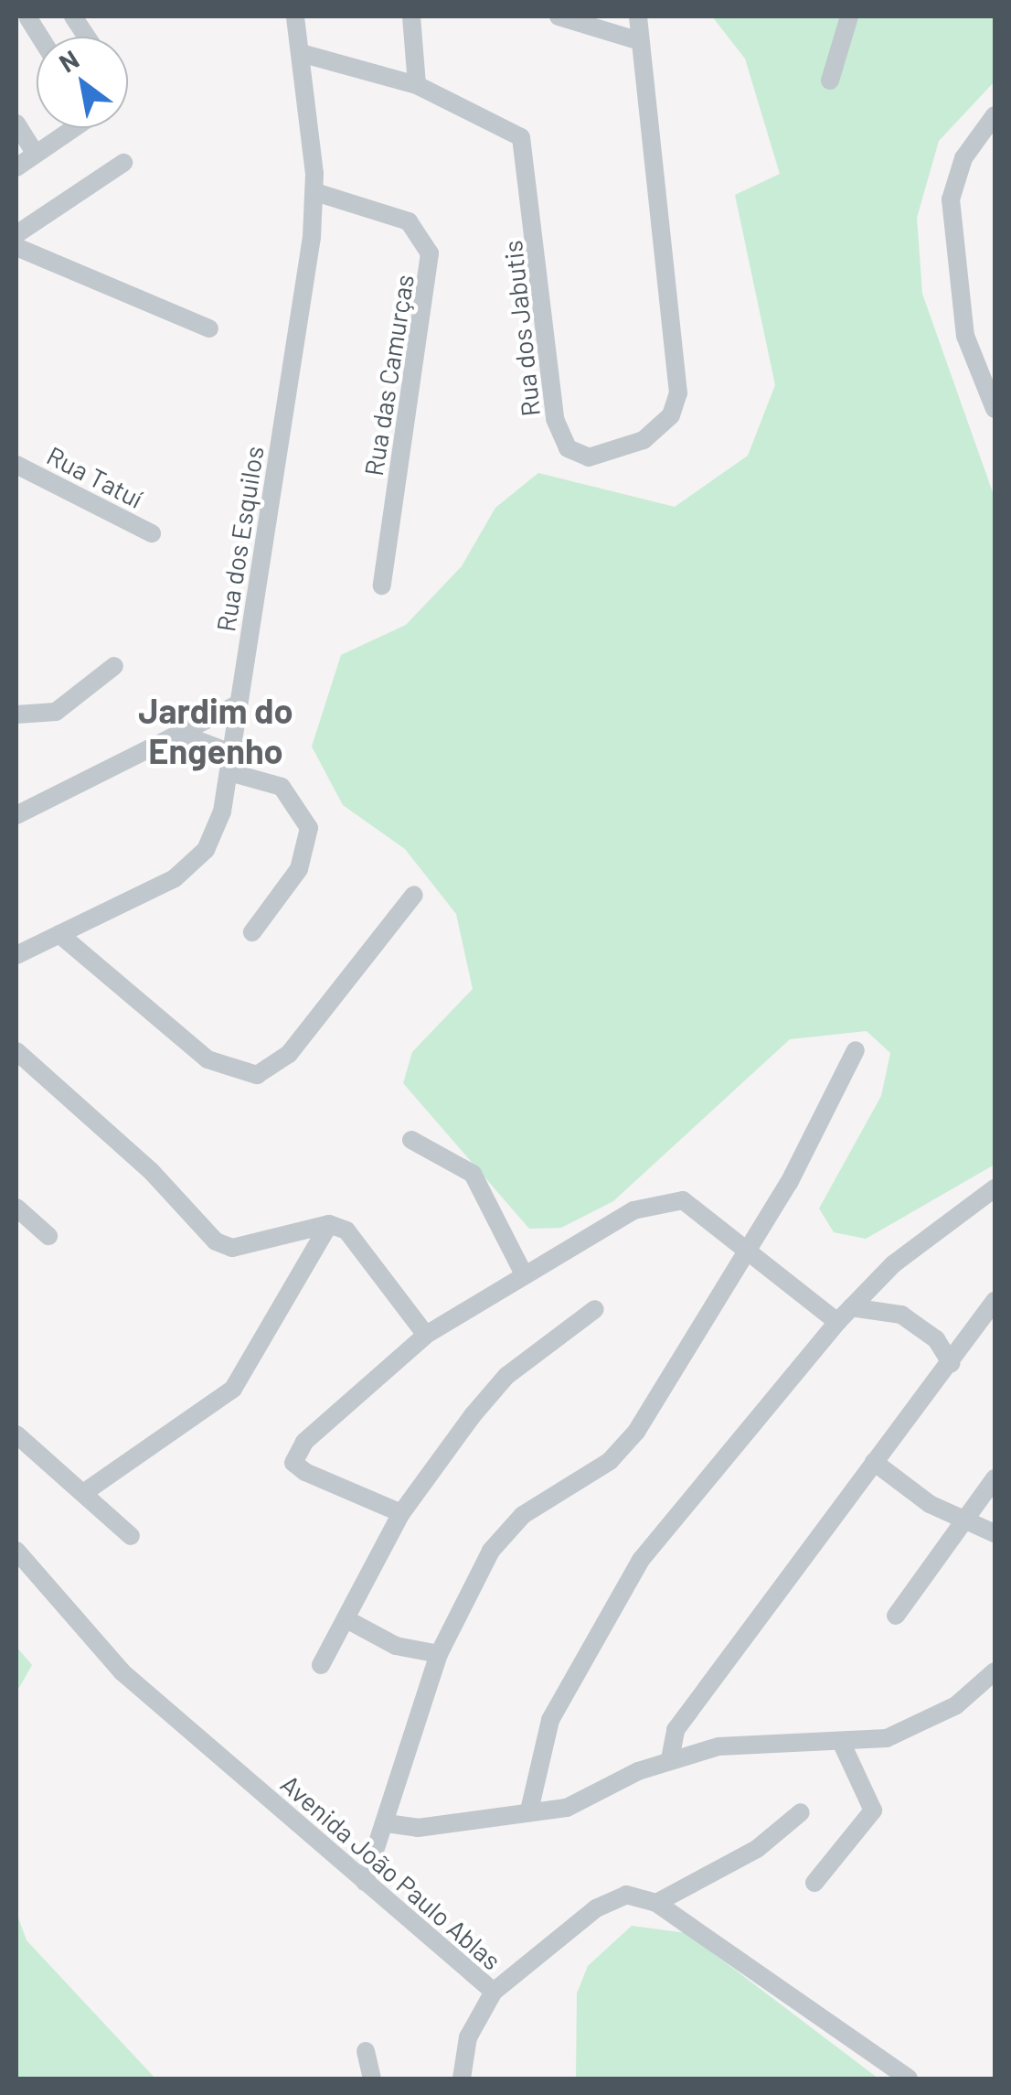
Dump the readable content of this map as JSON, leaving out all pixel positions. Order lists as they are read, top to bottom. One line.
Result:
{"streets":{"street":["Rua dos Jabutis","Rua das Camurças","Rua Tatuí","Rua dos Esquilos","Avenida João Paulo Ablas"]},"crossings":[["Rua dos Jabutis","Rua dos Esquilos"],["Rua das Camurças","Rua dos Esquilos"]],"districts":["Jardim do Engenho"],"north":"top left"}
